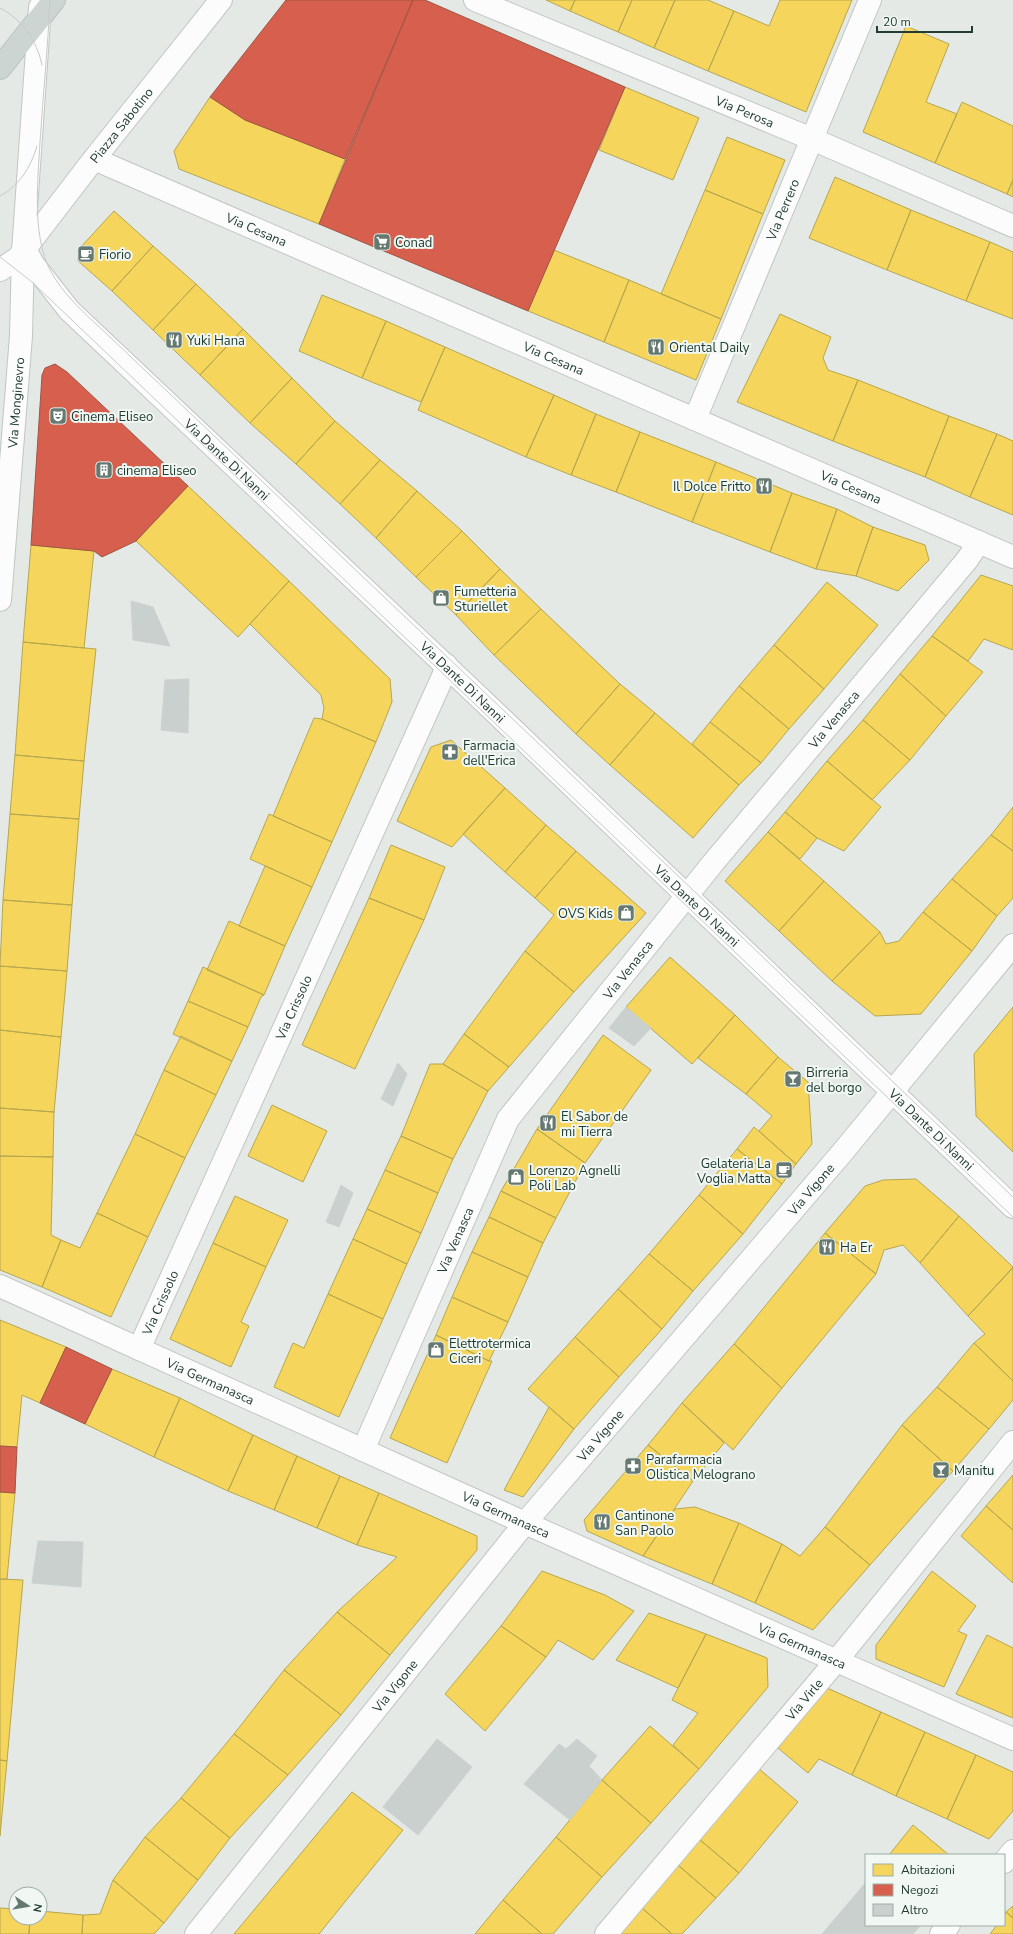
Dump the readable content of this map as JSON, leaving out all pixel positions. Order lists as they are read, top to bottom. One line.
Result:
{"streets":{"street":["Via Perosa","Piazza Sabotino","Via Perrero","Via Cesana","Via Monginevro","Via Dante Di Nanni","Via Venasca","Via Crissolo","Via Vigone","Via Germanasca","Via Virle"]},"crossings":[["Via Perosa","Via Perrero"],["Piazza Sabotino","Via Cesana"],["Piazza Sabotino","Via Monginevro"],["Piazza Sabotino","Via Dante Di Nanni"],["Via Perrero","Via Cesana"],["Via Cesana","Via Venasca"],["Via Monginevro","Via Dante Di Nanni"],["Via Dante Di Nanni","Via Venasca"],["Via Dante Di Nanni","Via Crissolo"],["Via Dante Di Nanni","Via Vigone"],["Via Venasca","Via Germanasca"],["Via Crissolo","Via Germanasca"],["Via Vigone","Via Germanasca"],["Via Germanasca","Via Virle"]],"places":{"supermarket":["Conad"],"cafe":["Fiorio","Gelateria La Voglia Matta"],"restaurant":["Yuki Hana","Oriental Daily","Il Dolce Fritto","El Sabor de mi Tierra","Ha Er","Cantinone San Paolo"],"theatre":["Cinema Eliseo"],"building":["cinema Eliseo"],"shop":["Fumetteria Sturiellet","OVS Kids","Lorenzo Agnelli Poli Lab","Elettrotermica Ciceri"],"pharmacy":["Farmacia dell'Erica","Parafarmacia Olistica Melograno"],"bar":["Birreria del borgo","Manitu"]},"legend":["Abitazioni","Negozi","Altro"],"scale_bar":"20 m","north":"right"}
